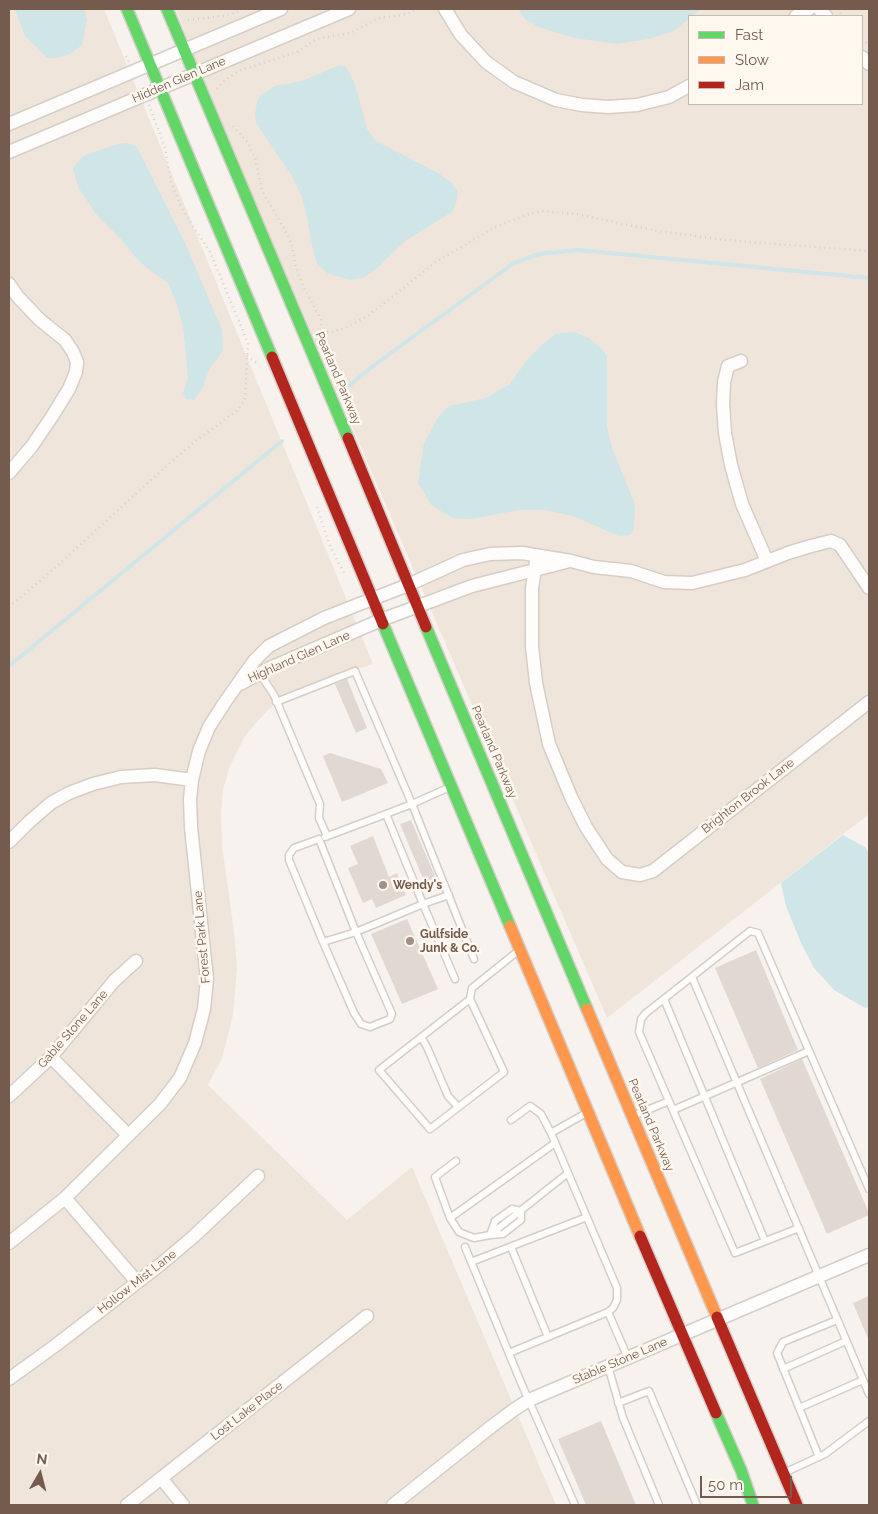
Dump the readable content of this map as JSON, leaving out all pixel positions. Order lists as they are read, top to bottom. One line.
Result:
{"streets":{"main road":["Pearland Parkway"],"street":["Hidden Glen Lane","Highland Glen Lane","Brighton Brook Lane","Forest Park Lane","Gable Stone Lane","Hollow Mist Lane","Stable Stone Lane","Lost Lake Place"]},"crossings":[["Hidden Glen Lane","Pearland Parkway"],["Pearland Parkway","Highland Glen Lane"],["Pearland Parkway","Stable Stone Lane"],["Highland Glen Lane","Brighton Brook Lane"],["Highland Glen Lane","Forest Park Lane"]],"places":["Wendy's","Gulfside Junk & Co."],"legend":["Fast","Slow","Jam"],"scale_bar":"50 m","north":"top"}
